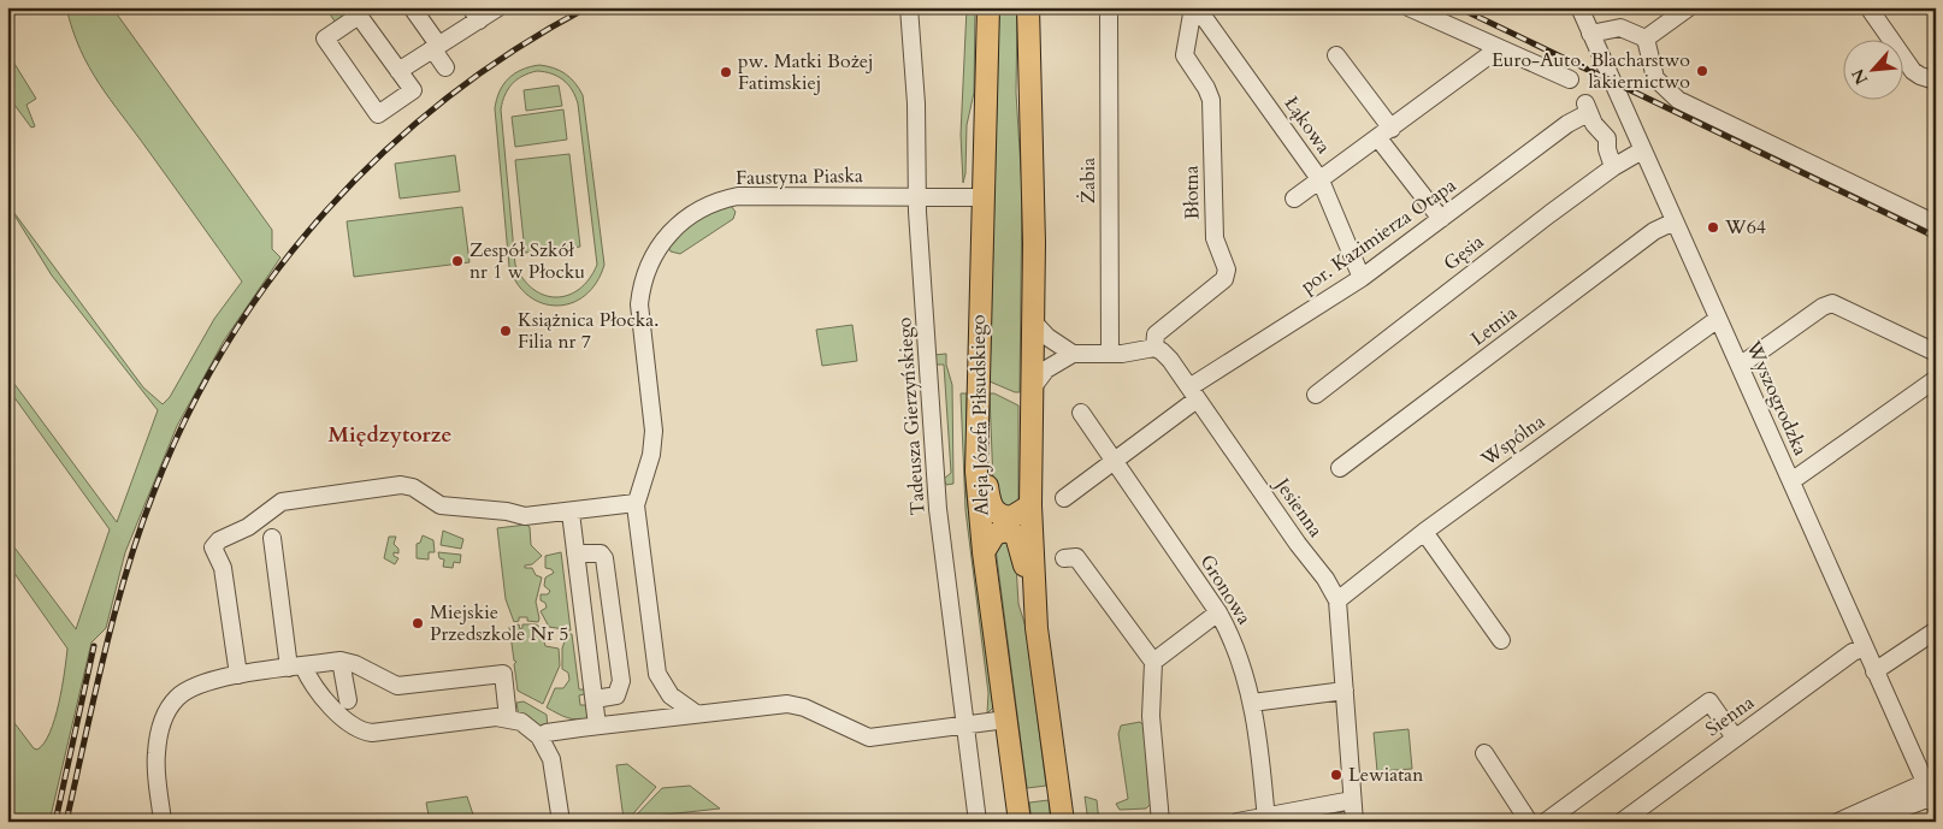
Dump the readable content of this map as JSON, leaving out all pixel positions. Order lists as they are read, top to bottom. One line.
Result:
{"streets":{"main road":["Aleja Józefa Piłsudskiego"],"street":["Łąkowa","Faustyna Piaska","Żabia","Błotna","por. Kazimierza Otapa","Gęsia","Letnia","Wyszogrodzka","Tadeusza Gierzyńskiego","Wspólna","Jesienna","Gronowa","Sienna"]},"crossings":[["Łąkowa","Błotna"],["Łąkowa","por. Kazimierza Otapa"],["Faustyna Piaska","Aleja Józefa Piłsudskiego"],["Faustyna Piaska","Tadeusza Gierzyńskiego"],["Błotna","Jesienna"],["por. Kazimierza Otapa","Jesienna"],["por. Kazimierza Otapa","Gronowa"],["Gęsia","Wyszogrodzka"],["Letnia","Wyszogrodzka"],["Wyszogrodzka","Wspólna"],["Wyszogrodzka","Sienna"],["Wspólna","Jesienna"]],"districts":["Międzytorze"],"places":["Euro-Auto. Blacharstwo lakiernictwo","pw. Matki Bożej Fatimskiej","W64","Zespół Szkół nr 1 w Płocku","Książnica Płocka. Filia nr 7","Miejskie Przedszkole Nr 5","Lewiatan"],"north":"bottom left"}
